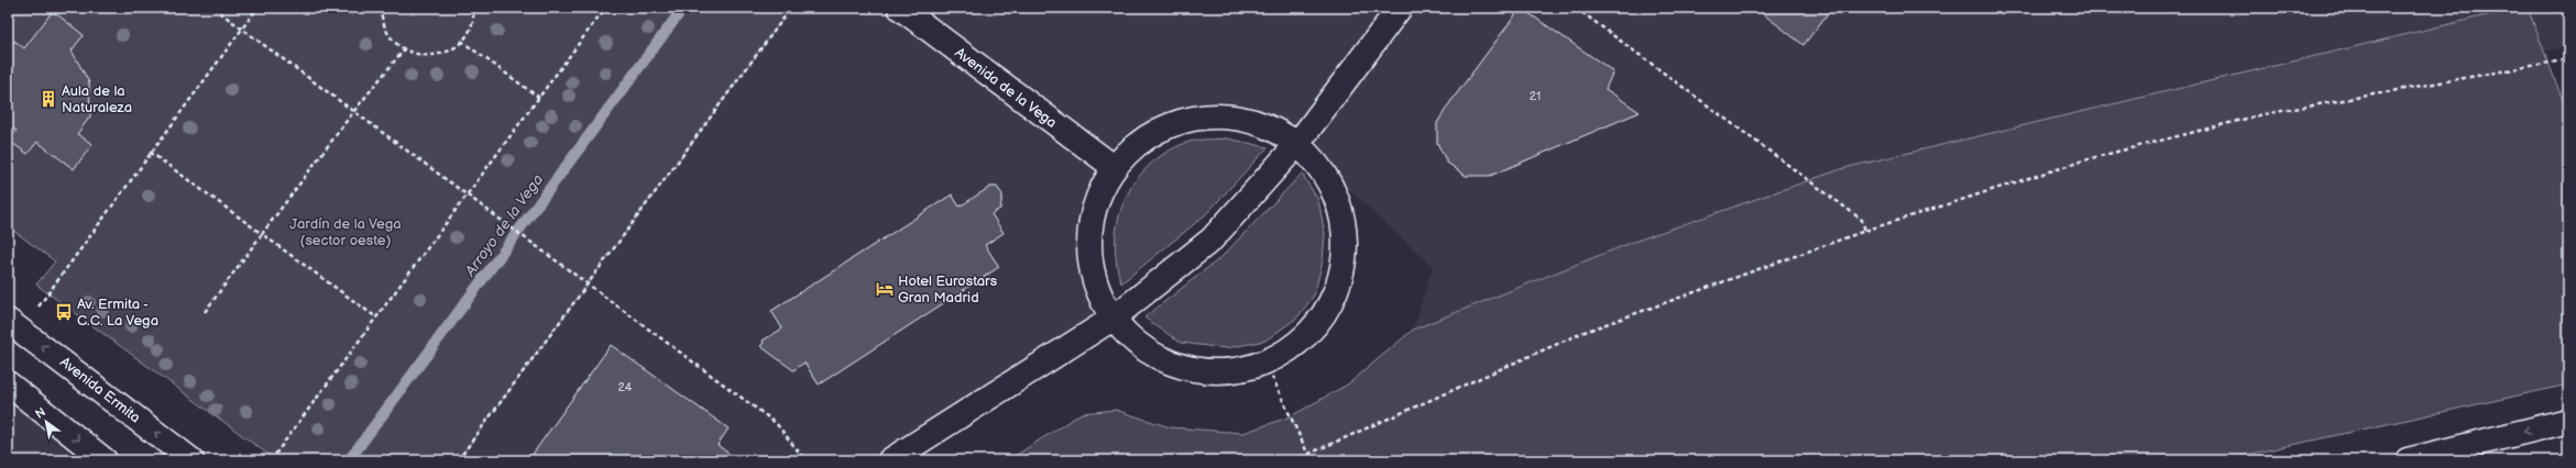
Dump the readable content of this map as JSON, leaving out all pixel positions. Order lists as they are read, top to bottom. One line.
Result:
{"streets":{"main road":["Avenida de la Vega","Avenida Ermita"]},"water":["Arroyo de la Vega"],"parks":["Jardín de la Vega (sector oeste)"],"places":{"building":["Aula de la Naturaleza"],"hotel":["Hotel Eurostars Gran Madrid"],"bus stop":["Av. Ermita - C.C. La Vega"]},"house_numbers":["21","24"],"north":"top left"}
